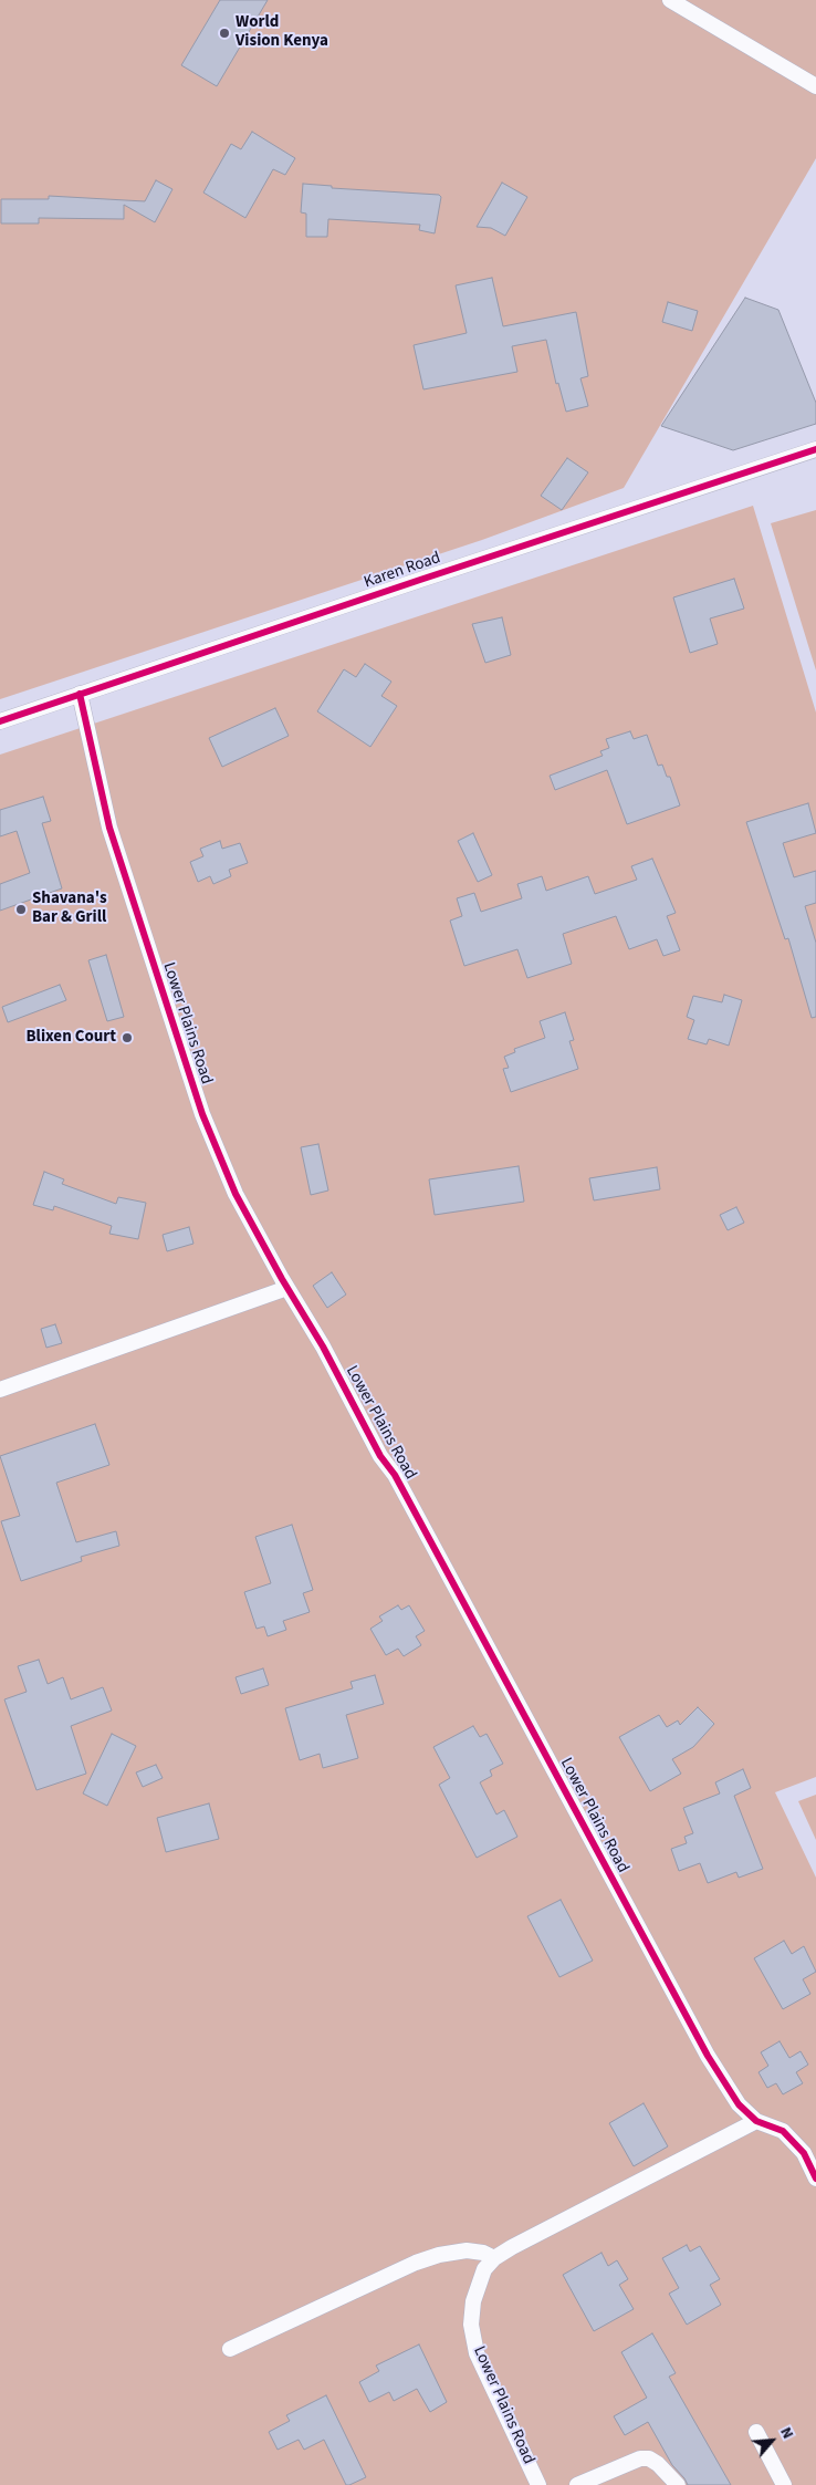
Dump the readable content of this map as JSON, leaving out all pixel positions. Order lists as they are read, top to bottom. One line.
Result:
{"streets":{"street":["Karen Road","Lower Plains Road"]},"crossings":[["Karen Road","Lower Plains Road"]],"places":["World Vision Kenya","Shavana's Bar & Grill","Blixen Court"],"north":"top right"}
